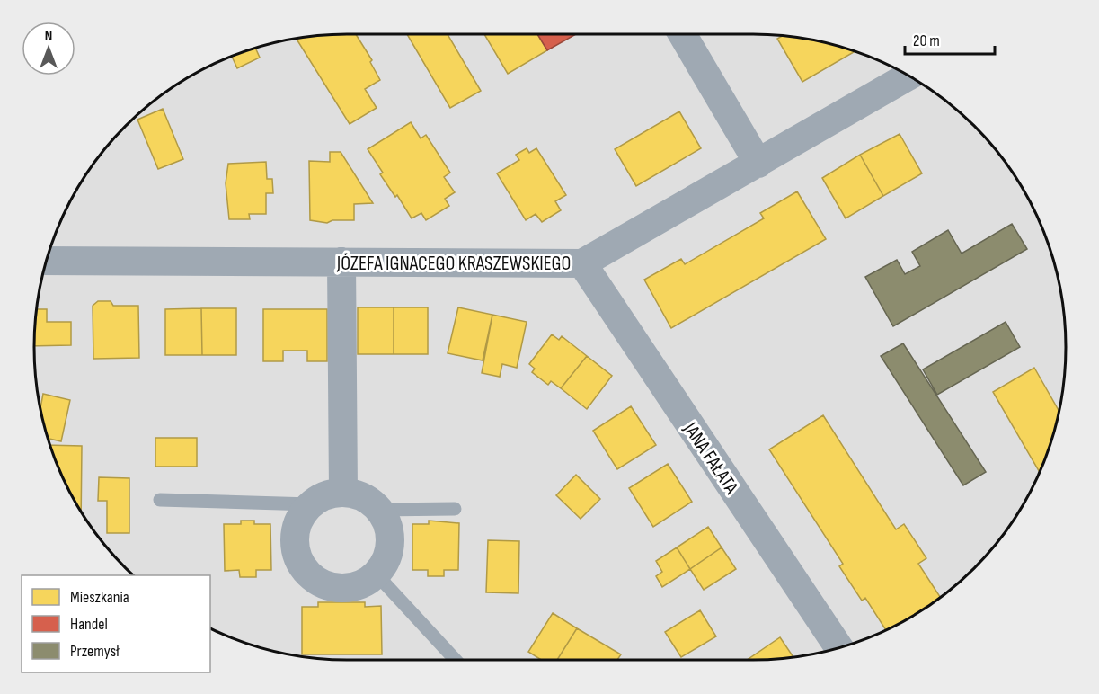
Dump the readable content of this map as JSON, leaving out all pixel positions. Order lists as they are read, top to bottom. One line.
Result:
{"streets":{"street":["JÓZEFA IGNACEGO KRASZEWSKIEGO","JANA FAŁATA"]},"crossings":[["JÓZEFA IGNACEGO KRASZEWSKIEGO","JANA FAŁATA"]],"legend":["Mieszkania","Handel","Przemysł"],"scale_bar":"20 m","north":"top"}
